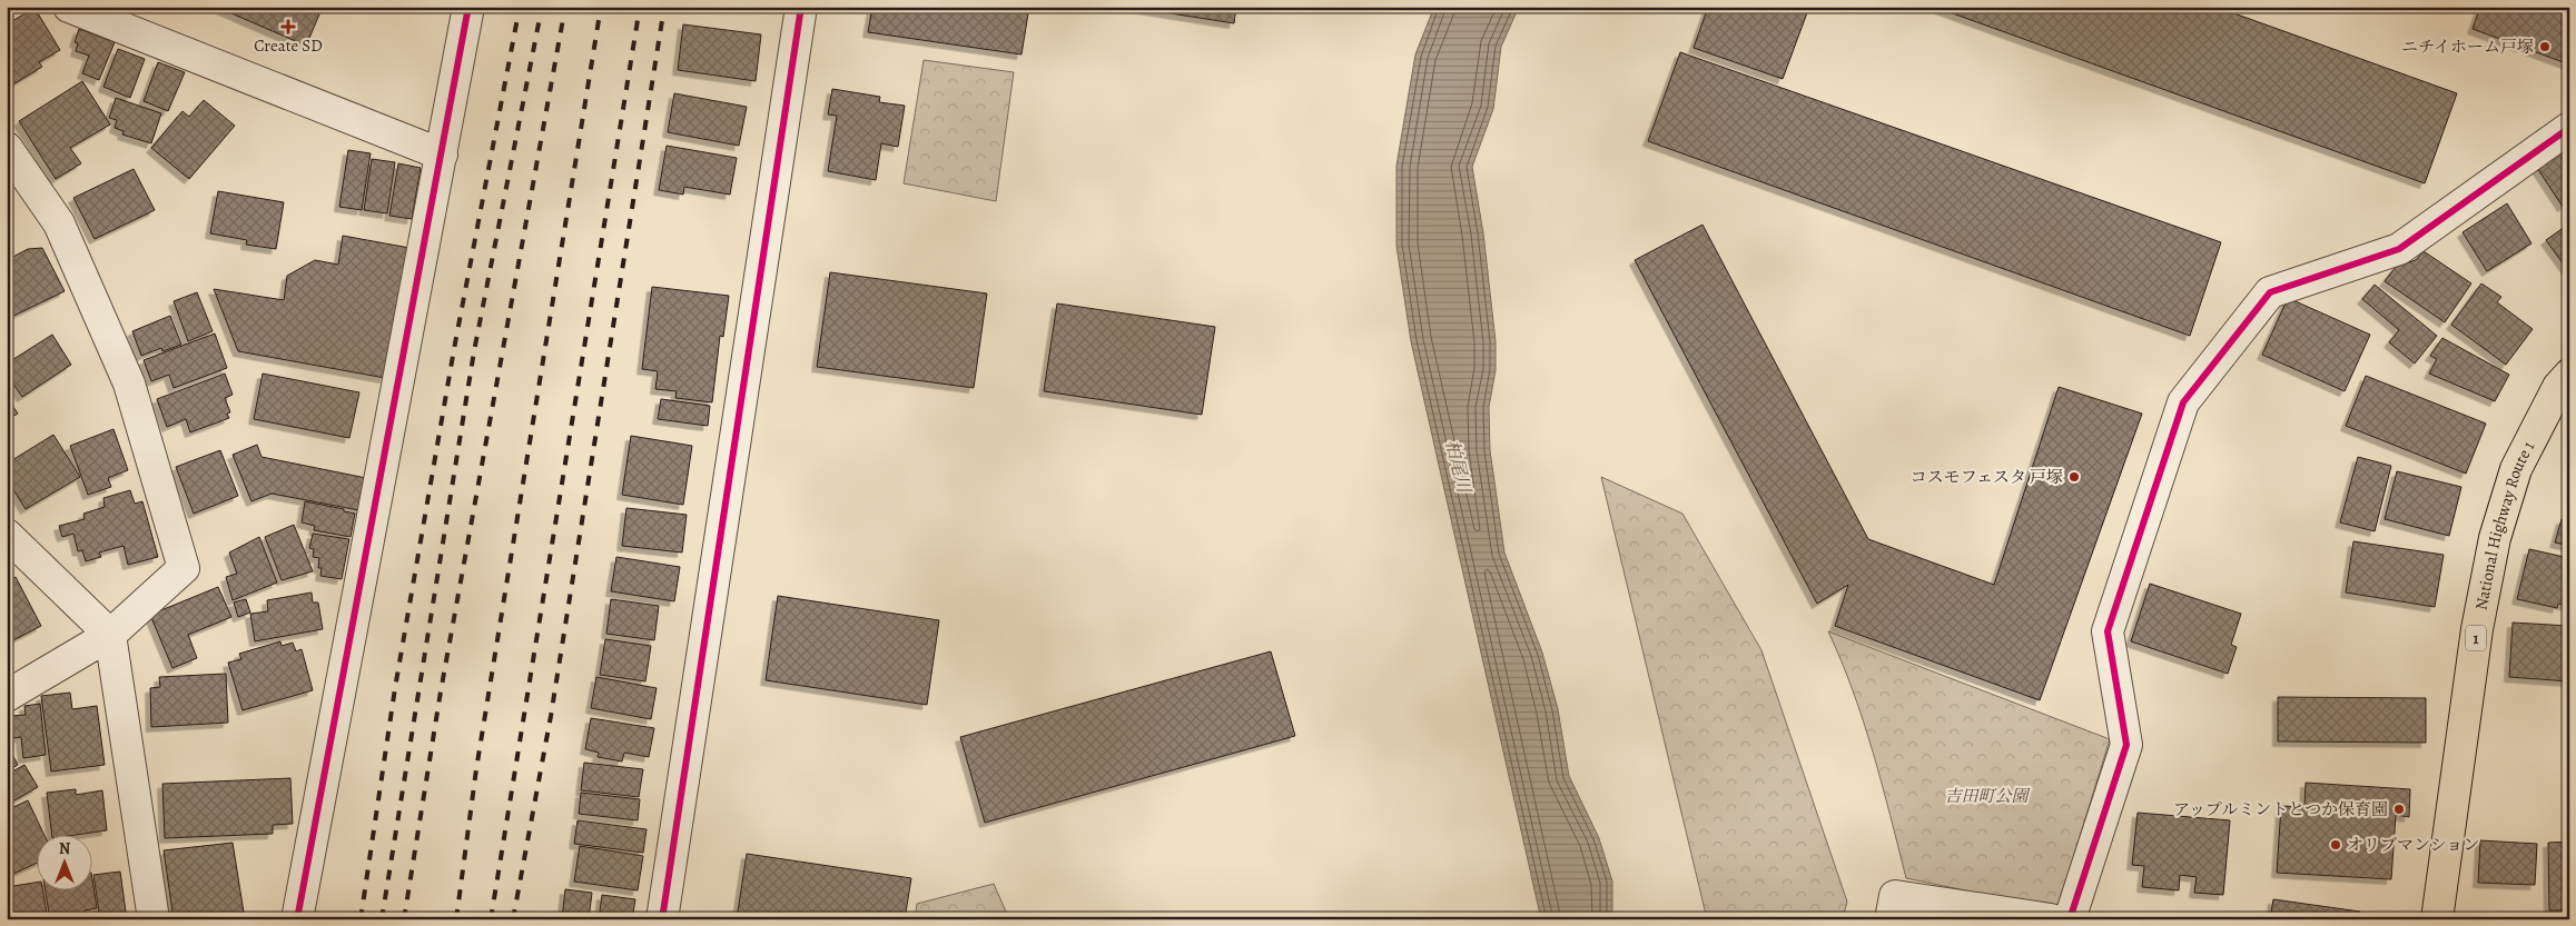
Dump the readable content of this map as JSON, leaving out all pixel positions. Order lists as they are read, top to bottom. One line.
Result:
{"streets":{"highway":["National Highway Route 1","1"]},"water":["柏尾川"],"parks":["吉田町公園"],"places":{"health":["Create SD"],"other":["ニチイホーム戸塚","コスモフェスタ 戸塚","アップルミントとつか保育園","オリブマンション"]},"north":"top"}
